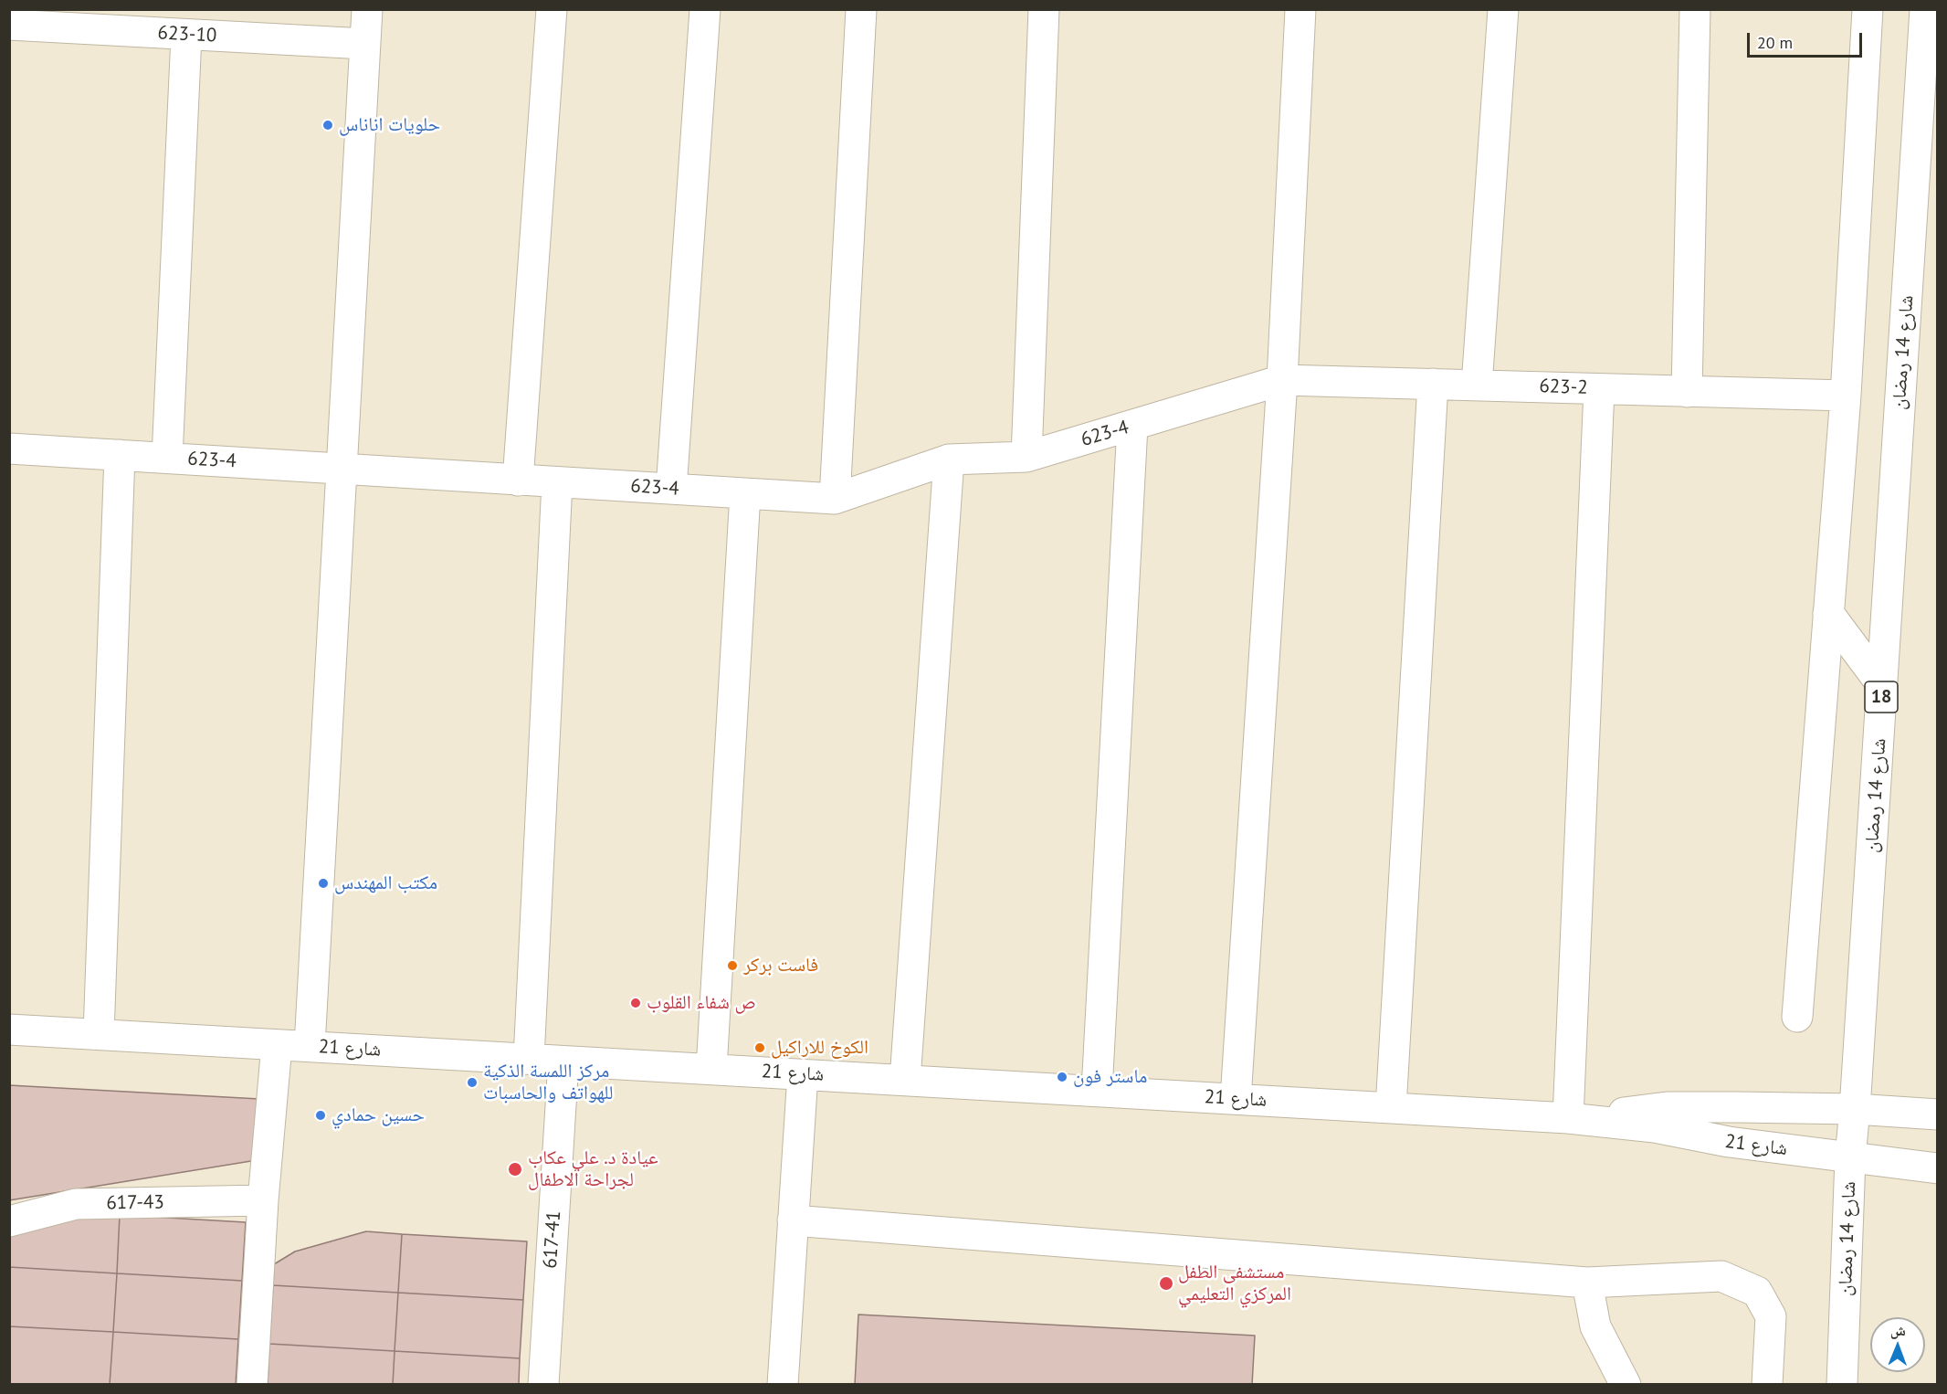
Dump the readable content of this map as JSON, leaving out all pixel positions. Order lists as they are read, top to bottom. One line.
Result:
{"streets":{"street":["623-10","شارع 14 رمضان","623-2","623-4","18","شارع 21","617-43","617-41"]},"crossings":[["شارع 14 رمضان","شارع 21"],["623-2","623-4"],["شارع 21","617-41"]],"places":["حلويات اناناس","مكتب المهندس","فاست بركر","ص شفاء القلوب","الكوخ للاراكيل","ماستر فون","مركز اللمسة الذكية للهواتف والحاسبات","حسين حمادي","عيادة د. علي عكاب لجراحة الاطفال","مستشفى الطفل المركزي التعليمي"],"scale_bar":"20 m","north":"top"}
